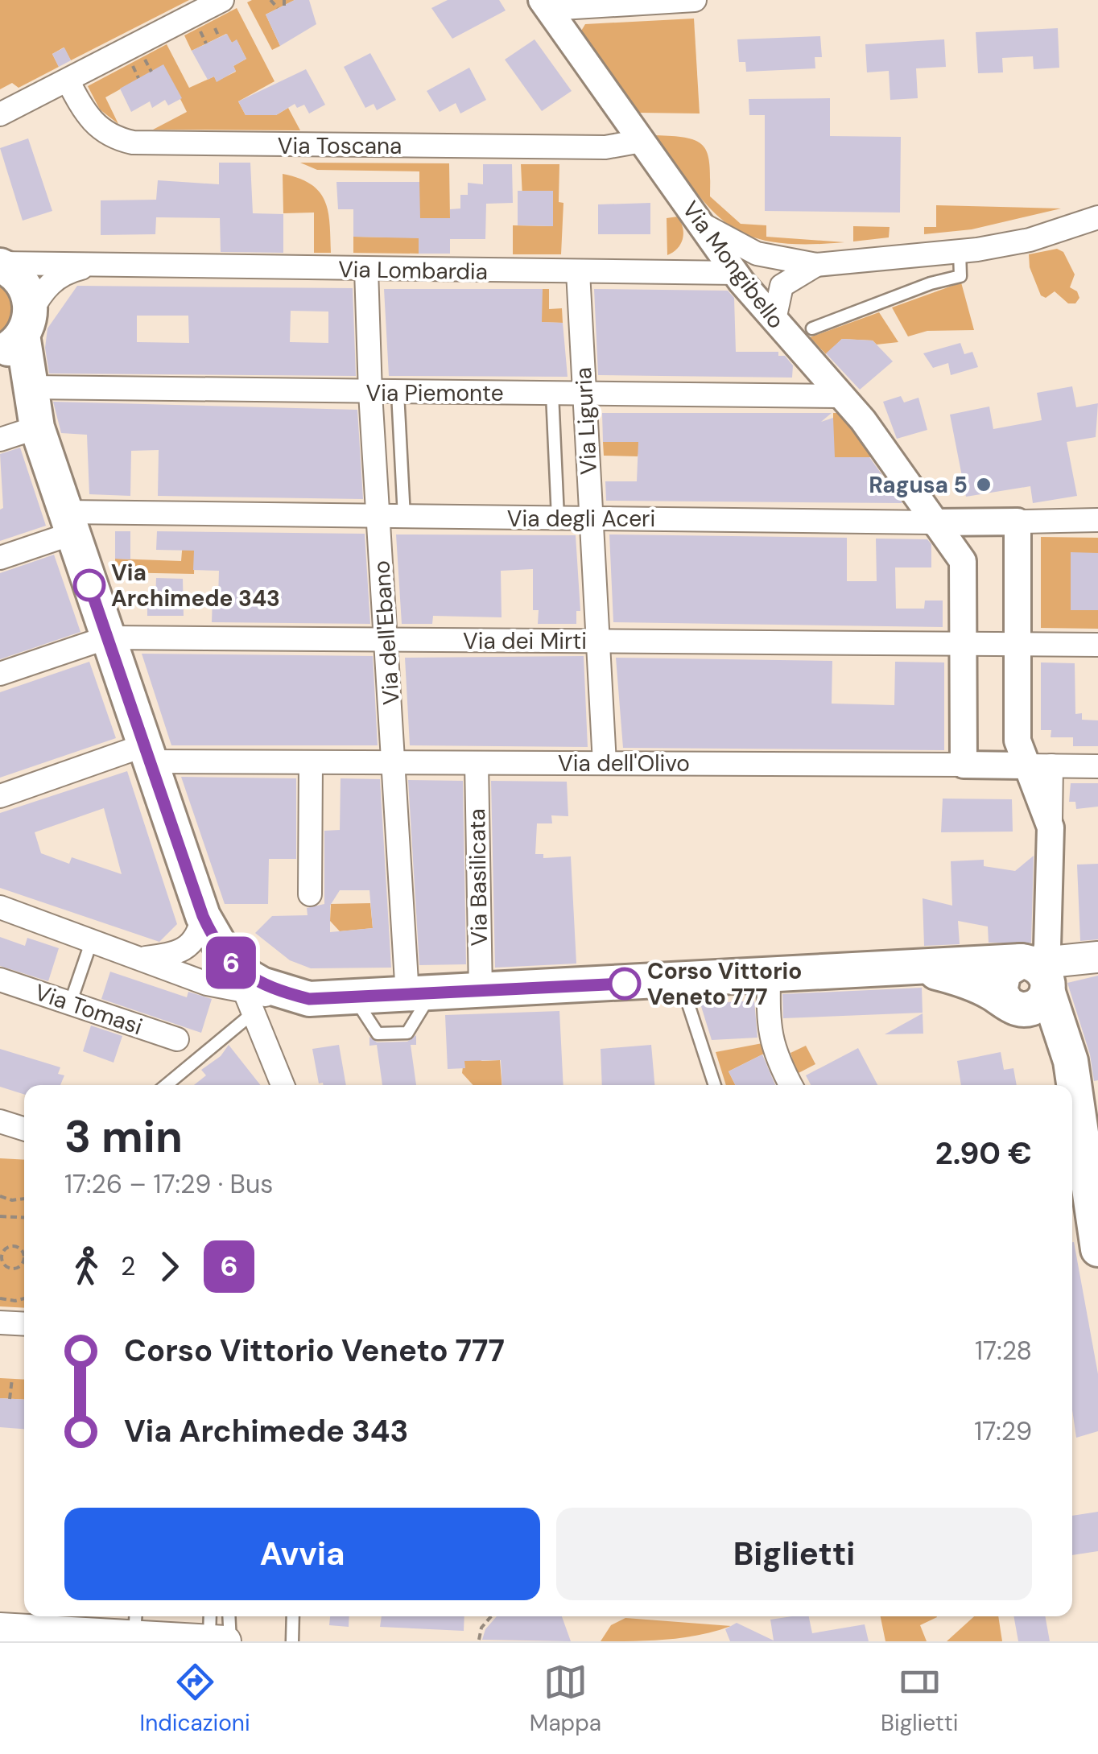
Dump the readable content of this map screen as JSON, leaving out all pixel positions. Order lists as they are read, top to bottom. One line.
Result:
{"streets":{"street":["Via Toscana","Via Mongibello","Via Lombardia","Via Piemonte","Via Liguria","Via degli Aceri","Via dell'Ebano","Via dei Mirti","Via dell'Olivo","Via Basilicata","Via Tomasi"]},"crossings":[["Via Toscana","Via Mongibello"],["Via Mongibello","Via Lombardia"],["Via Mongibello","Via Piemonte"],["Via Mongibello","Via degli Aceri"],["Via Lombardia","Via Liguria"],["Via Lombardia","Via dell'Ebano"],["Via Piemonte","Via Liguria"],["Via Piemonte","Via dell'Ebano"],["Via Liguria","Via degli Aceri"],["Via Liguria","Via dei Mirti"],["Via Liguria","Via dell'Olivo"],["Via degli Aceri","Via dell'Ebano"],["Via dell'Ebano","Via dei Mirti"],["Via dell'Ebano","Via dell'Olivo"],["Via dell'Olivo","Via Basilicata"]],"places":["Ragusa 5","Via Archimede 343","Corso Vittorio Veneto 777"],"lines":["bus line 6"],"page":{"on_map":"6","heading":["3 min","17:26 – 17:29 · Bus","2.90 €"],"legs":["2","6"],"list":[{"name":"Corso Vittorio Veneto 777","value":"17:28"},{"name":"Via Archimede 343","value":"17:29"}],"buttons":["Avvia","Biglietti"],"tabs":["Indicazioni","Mappa","Biglietti"]}}
